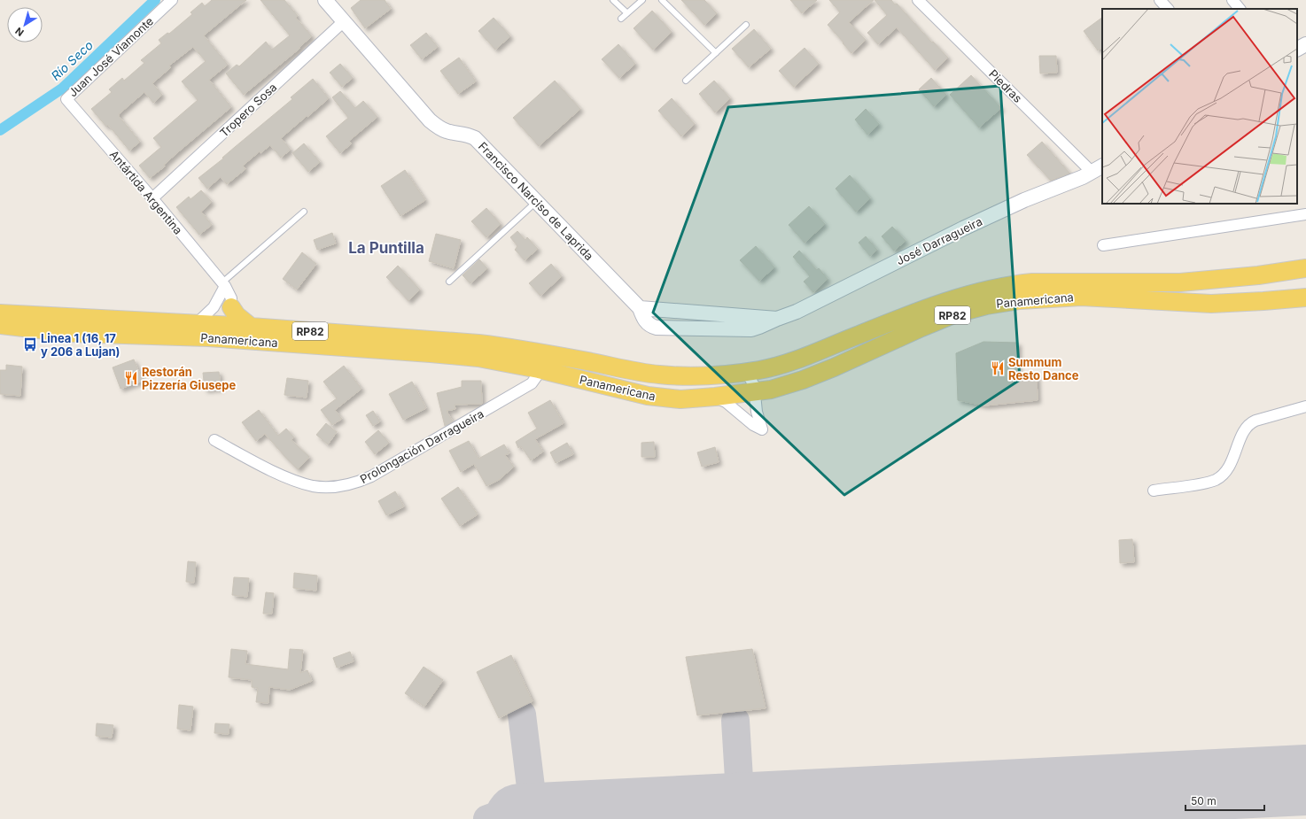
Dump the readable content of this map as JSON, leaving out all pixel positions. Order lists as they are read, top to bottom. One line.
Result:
{"streets":{"main road":["Panamericana","RP82"],"street":["Juan José Viamonte","Piedras","Tropero Sosa","Antártida Argentina","Francisco Narciso de Laprida","José Darragueira","Prolongación Darragueira"]},"crossings":[["Juan José Viamonte","Antártida Argentina"],["Piedras","José Darragueira"],["Tropero Sosa","Antártida Argentina"],["Tropero Sosa","Francisco Narciso de Laprida"],["Francisco Narciso de Laprida","José Darragueira"],["Panamericana","Prolongación Darragueira"]],"districts":["La Puntilla"],"water":["Río Seco"],"places":{"bus stop":["Linea 1 (16, 17 y 206 a Lujan)"],"restaurant":["Summum Resto Dance","Restorán Pizzería Giusepe"]},"scale_bar":"50 m","north":"bottom left"}
